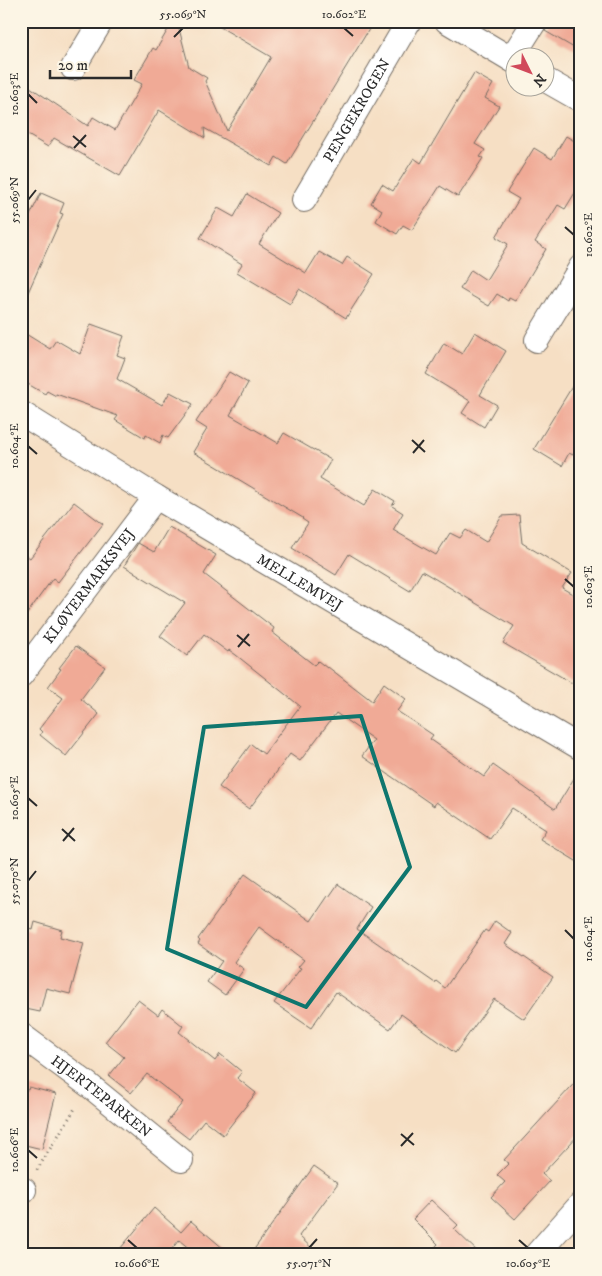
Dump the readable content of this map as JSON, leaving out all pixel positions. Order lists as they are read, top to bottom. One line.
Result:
{"streets":{"street":["PENGEKROGEN","MELLEMVEJ","KLØVERMARKSVEJ","HJERTEPARKEN"]},"crossings":[["MELLEMVEJ","KLØVERMARKSVEJ"]],"scale_bar":"20 m","north":"bottom right","coordinates":["55.069°N","10.602°E","10.603°E","10.604°E","10.605°E","55.070°N","10.606°E","55.071°N"]}
